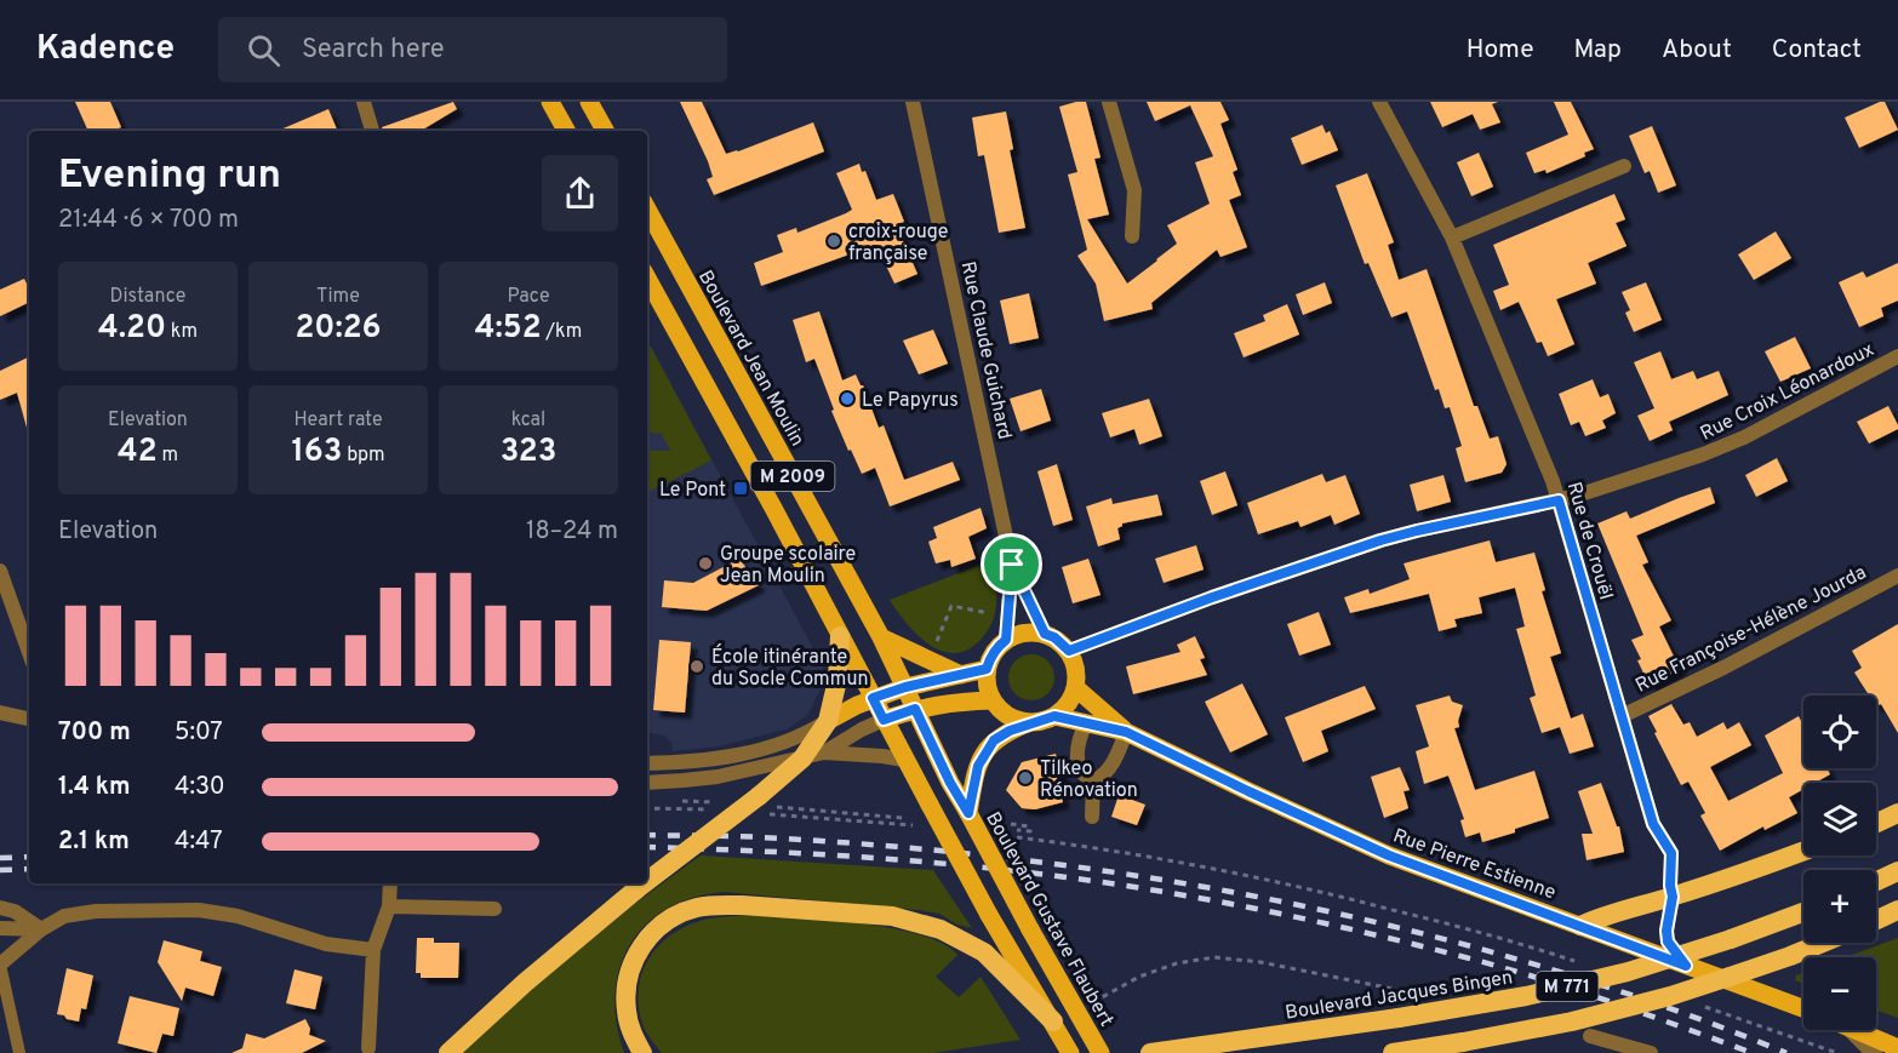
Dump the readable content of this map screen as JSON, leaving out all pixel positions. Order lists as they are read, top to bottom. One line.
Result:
{"streets":{"highway":["M 771","Boulevard Jacques Bingen"],"main road":["Boulevard Jean Moulin","M 2009","Rue Pierre Estienne","Boulevard Gustave Flaubert"],"street":["Rue Claude Guichard","Rue Croix Léonardoux","Rue de Crouël","Rue Françoise-Hélène Jourda"]},"crossings":[["Rue Claude Guichard","Rue Croix Léonardoux"],["Rue Claude Guichard","Rue Pierre Estienne"],["Boulevard Jean Moulin","Boulevard Gustave Flaubert"],["Rue Croix Léonardoux","Rue de Crouël"],["Rue Croix Léonardoux","Rue Pierre Estienne"],["Rue de Crouël","Rue Françoise-Hélène Jourda"],["Rue de Crouël","Rue Pierre Estienne"]],"places":{"other":["croix-rouge française","Le Papyrus","Groupe scolaire Jean Moulin","École itinérante du Socle Commun","Tilkeo Rénovation"],"transit":["Le Pont"]},"page":{"header":"Kadence","search":"Search here","nav":["Home","Map","About","Contact"],"heading":["Evening run","21:44 · 6 × 700 m"],"stats":[["Distance","4.20 km"],["Time","20:26"],["Pace","4:52 /km"],["Elevation","42 m"],["Heart rate","163 bpm"],["kcal","323"]],"chart":["Elevation","18–24 m"],"map_buttons":["+","−"],"list":[{"name":"700 m","note":"5:07"},{"name":"1.4 km","note":"4:30"},{"name":"2.1 km","note":"4:47"}]}}
